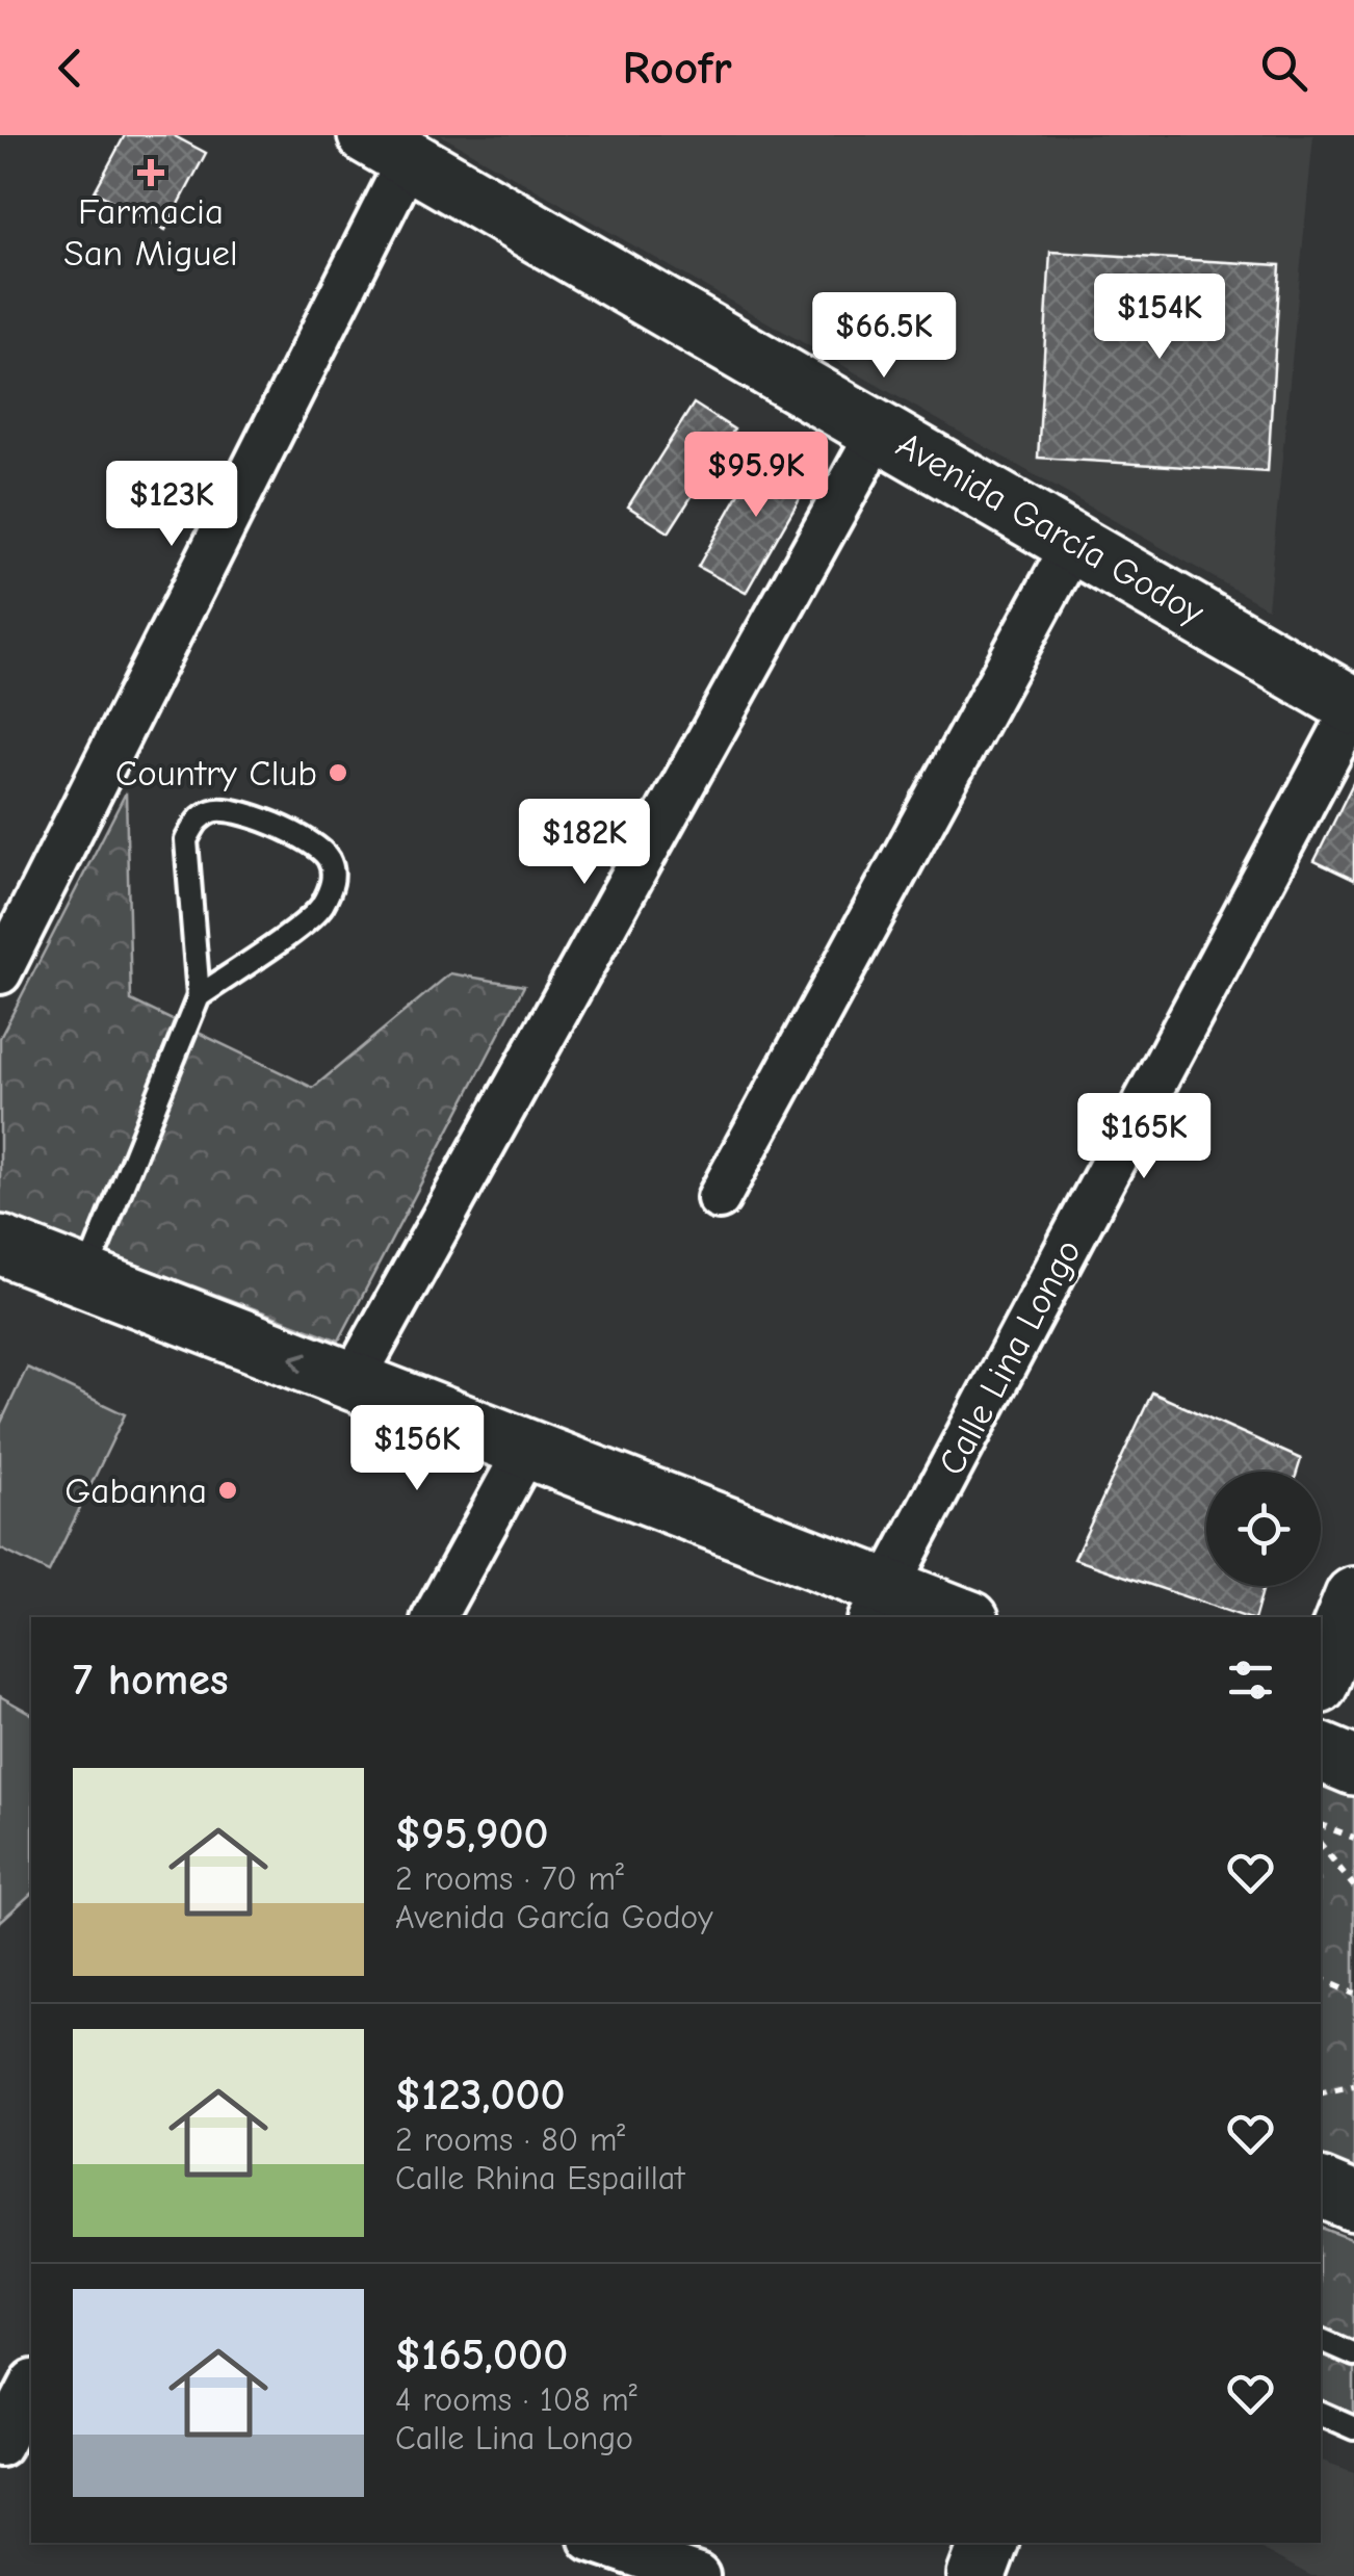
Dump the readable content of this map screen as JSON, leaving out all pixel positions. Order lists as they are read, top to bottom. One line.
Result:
{"streets":{"street":["Avenida García Godoy","Calle Lina Longo"]},"crossings":[["Avenida García Godoy","Calle Lina Longo"]],"places":{"health":["Farmacia San Miguel"],"other":["Country Club","Gabanna"]},"page":{"header":"Roofr","price":["$154K","$66.5K","$95.9K","$123K","$182K","$165K","$156K"],"heading":"7 homes","list":[{"name":"$95,900","note":"2 rooms · 70 m² · Avenida García Godoy"},{"name":"$123,000","note":"2 rooms · 80 m² · Calle Rhina Espaillat"},{"name":"$165,000","note":"4 rooms · 108 m² · Calle Lina Longo"}]}}
